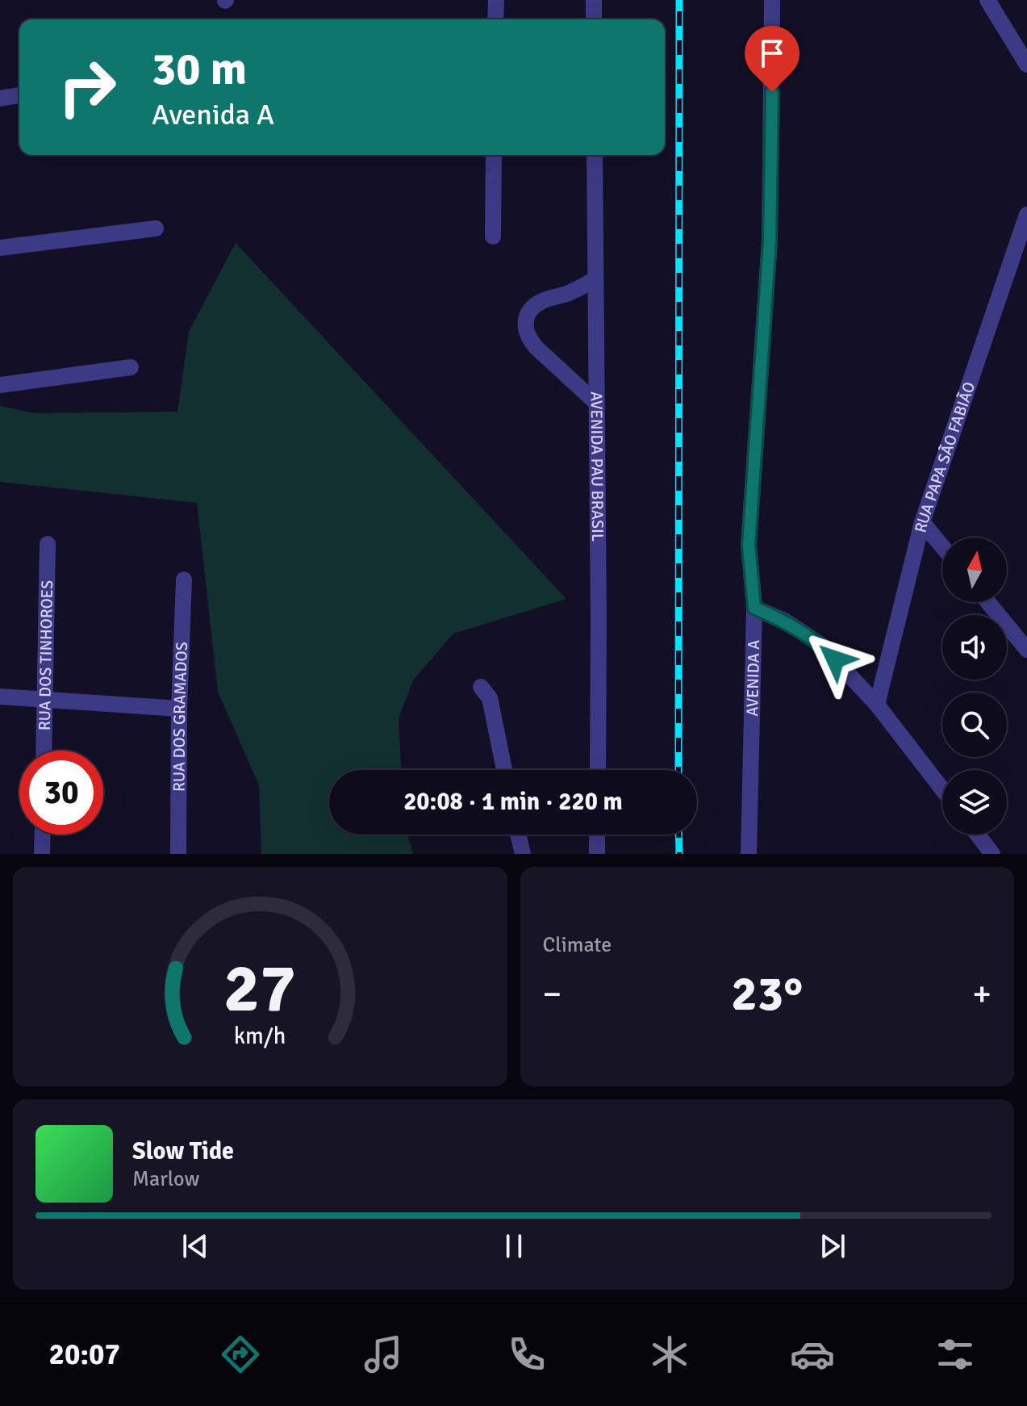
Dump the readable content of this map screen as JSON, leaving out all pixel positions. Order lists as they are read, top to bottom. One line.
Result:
{"streets":{"street":["RUA PAPA SÃO FABIÃO","AVENIDA PAU BRASIL","RUA DOS TINHOROES","AVENIDA A","RUA DOS GRAMADOS"]},"north":"top","page":{"turn":["30 m","Avenida A"],"limit":"30","trip":"20:08 · 1 min · 220 m","tile":"Climate","heat":["−","23°","+"],"song":["Slow Tide","Marlow"],"tabs":"20:07","gauge":["27","km/h"]}}
